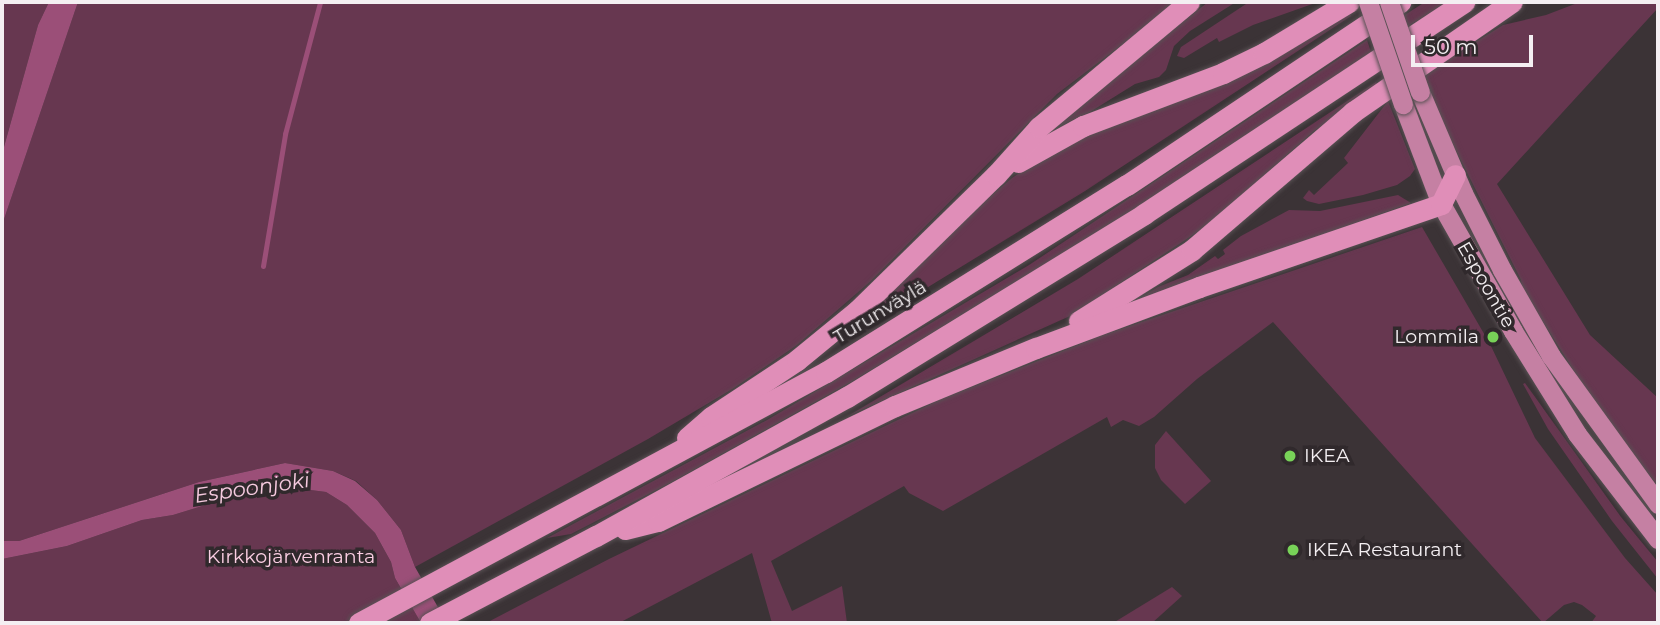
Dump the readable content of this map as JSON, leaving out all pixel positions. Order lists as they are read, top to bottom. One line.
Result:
{"streets":{"highway":["Turunväylä"],"main road":["Espoontie"]},"water":["Espoonjoki"],"parks":["Kirkkojärvenranta"],"places":["Lommila","IKEA","IKEA Restaurant"],"scale_bar":"50 m"}
